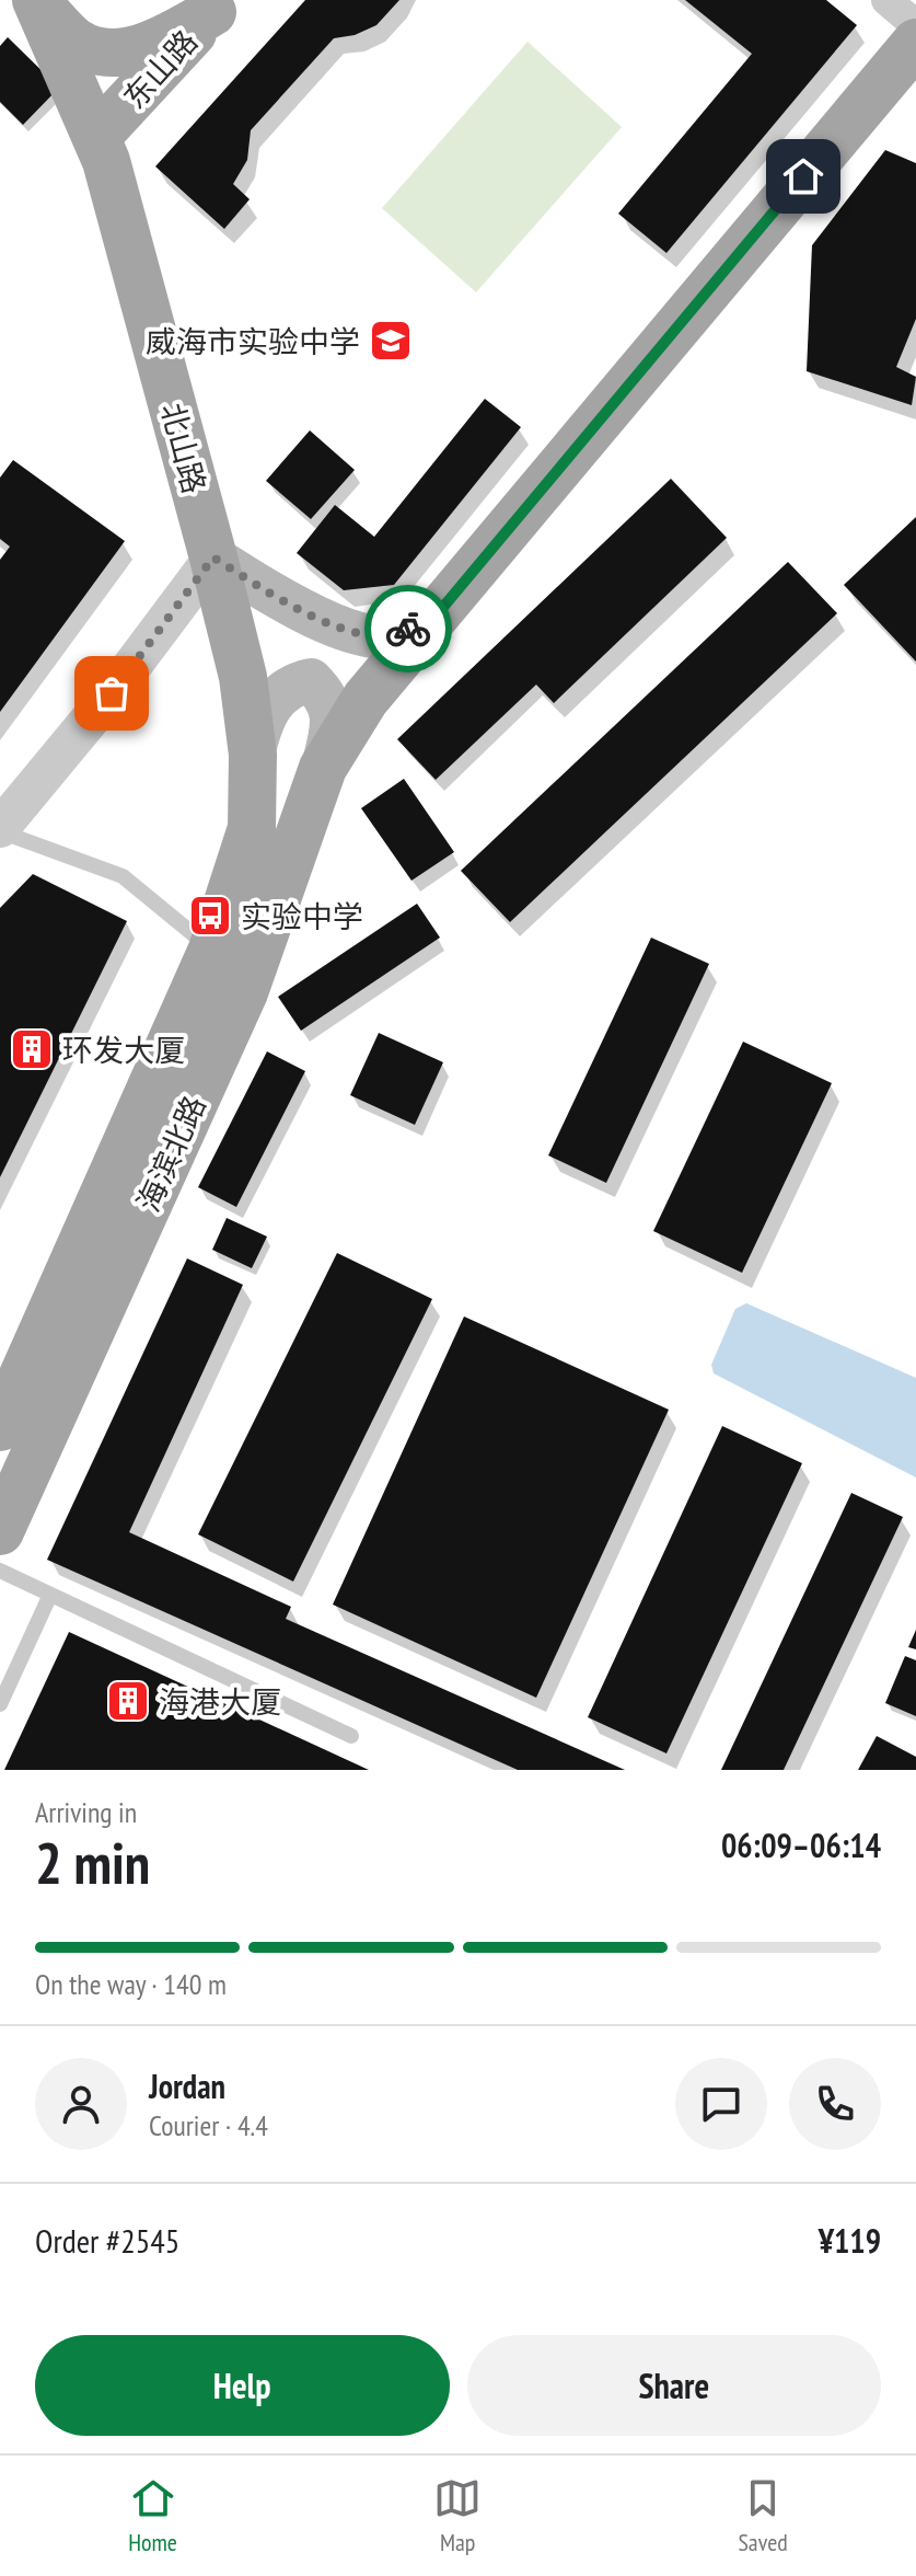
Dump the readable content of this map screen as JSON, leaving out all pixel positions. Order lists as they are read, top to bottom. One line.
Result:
{"streets":{"main road":["东山路","北山路","海滨北路"]},"crossings":[["东山路","北山路"],["北山路","海滨北路"]],"places":{"school or university":["威海市实验中学"],"bus stop":["实验中学"],"building":["环发大厦","海港大厦"]},"page":{"heading":["2 min","Arriving in","06:09–06:14"],"panel":["Jordan","Courier · 4.4","Order #2545","¥119"],"bar":"On the way · 140 m","buttons":["Help","Share"],"tabs":["Home","Map","Saved"]}}
